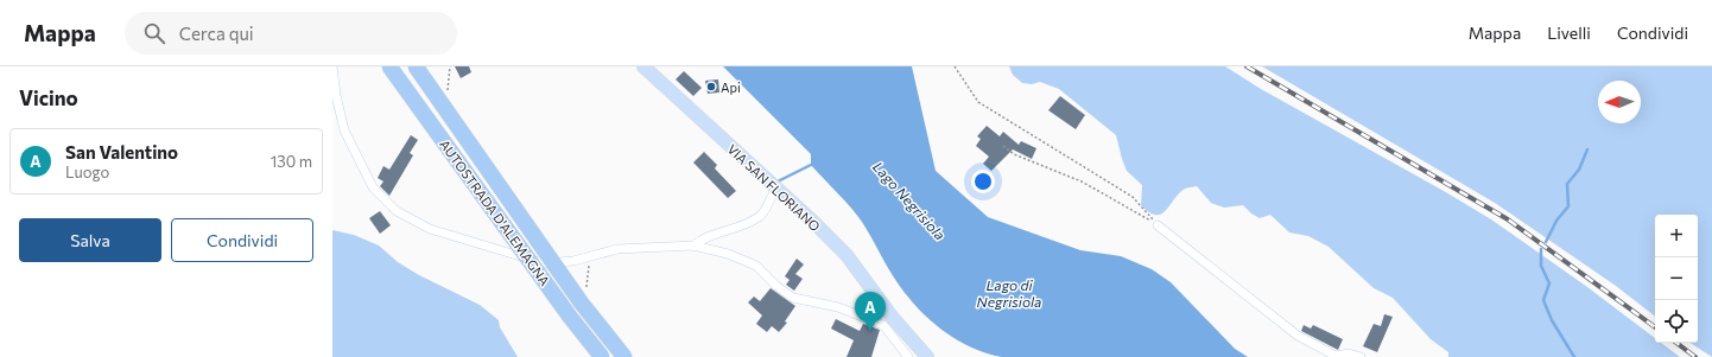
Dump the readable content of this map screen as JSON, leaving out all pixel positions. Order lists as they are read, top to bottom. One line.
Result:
{"streets":{"highway":["AUTOSTRADA D'ALEMAGNA"],"main road":["VIA SAN FLORIANO"]},"water":["Lago Negrisiola","Lago di Negrisiola"],"places":["Api"],"north":"left","page":{"header":"Mappa","search":"Cerca qui","nav":["Mappa","Livelli","Condividi"],"heading":"Vicino","list":[{"mark":"A","name":"San Valentino","note":"Luogo","value":"130 m"}],"buttons":["Salva","Condividi"],"map_buttons":["+","−"],"pins":"A"}}
